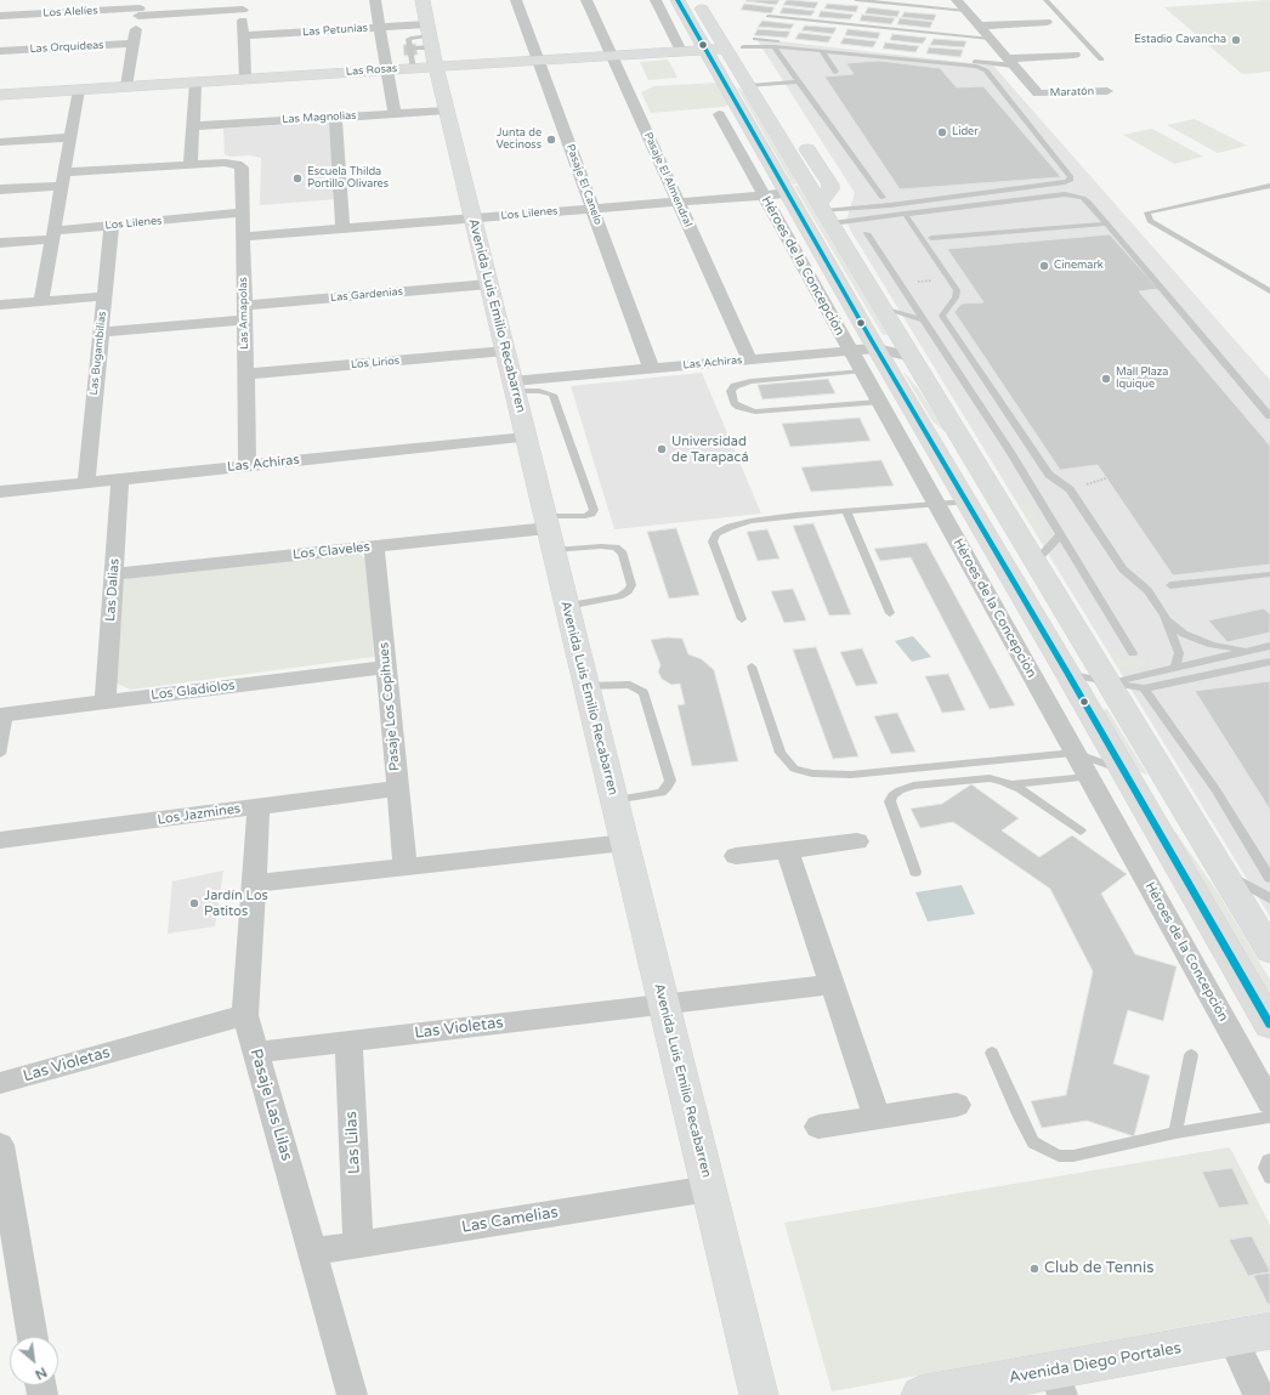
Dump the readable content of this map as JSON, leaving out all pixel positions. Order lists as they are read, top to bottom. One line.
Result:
{"streets":{"main road":["Las Rosas","Héroes de la Concepción","Avenida Luis Emilio Recabarren","Avenida Diego Portales"],"street":["Los Alelíes","Las Petunias","Las Orquídeas","Maratón","Las Magnolias","Pasaje El Almendral","Pasaje El Canelo","Los Lilenes","Las Gardenias","Las Amapolas","Las Bugambilias","Los Lirios","Las Achiras","Los Claveles","Las Dalias","Los Gladiolos","Pasaje Los Copihues","Los Jazmines","Las Violetas","Pasaje Las Lilas","Las Lilas","Las Camelias"]},"crossings":[["Las Petunias","Las Rosas"],["Las Petunias","Avenida Luis Emilio Recabarren"],["Las Rosas","Pasaje El Almendral"],["Las Rosas","Pasaje El Canelo"],["Las Rosas","Héroes de la Concepción"],["Las Rosas","Avenida Luis Emilio Recabarren"],["Las Magnolias","Avenida Luis Emilio Recabarren"],["Pasaje El Almendral","Los Lilenes"],["Pasaje El Almendral","Las Achiras"],["Pasaje El Canelo","Los Lilenes"],["Pasaje El Canelo","Las Achiras"],["Los Lilenes","Héroes de la Concepción"],["Los Lilenes","Las Amapolas"],["Los Lilenes","Avenida Luis Emilio Recabarren"],["Los Lilenes","Las Bugambilias"],["Héroes de la Concepción","Las Achiras"],["Las Gardenias","Las Amapolas"],["Las Gardenias","Avenida Luis Emilio Recabarren"],["Las Gardenias","Las Bugambilias"],["Las Amapolas","Los Lirios"],["Las Amapolas","Las Achiras"],["Avenida Luis Emilio Recabarren","Los Lirios"],["Avenida Luis Emilio Recabarren","Las Achiras"],["Avenida Luis Emilio Recabarren","Los Claveles"],["Avenida Luis Emilio Recabarren","Las Violetas"],["Avenida Luis Emilio Recabarren","Las Camelias"],["Las Bugambilias","Las Achiras"],["Las Achiras","Las Dalias"],["Los Claveles","Las Dalias"],["Los Claveles","Pasaje Los Copihues"],["Las Dalias","Los Gladiolos"],["Los Gladiolos","Pasaje Los Copihues"],["Pasaje Los Copihues","Los Jazmines"],["Los Jazmines","Pasaje Las Lilas"],["Las Violetas","Pasaje Las Lilas"],["Las Violetas","Las Lilas"],["Pasaje Las Lilas","Las Camelias"],["Las Lilas","Las Camelias"]],"places":["Estadio Cavancha","Lider","Junta de Vecinoss","Escuela Thilda Portillo Olivares","Cinemark","Mall Plaza Iquique","Universidad de Tarapacá","Jardín Los Patitos","Club de Tennis"],"north":"bottom right"}
